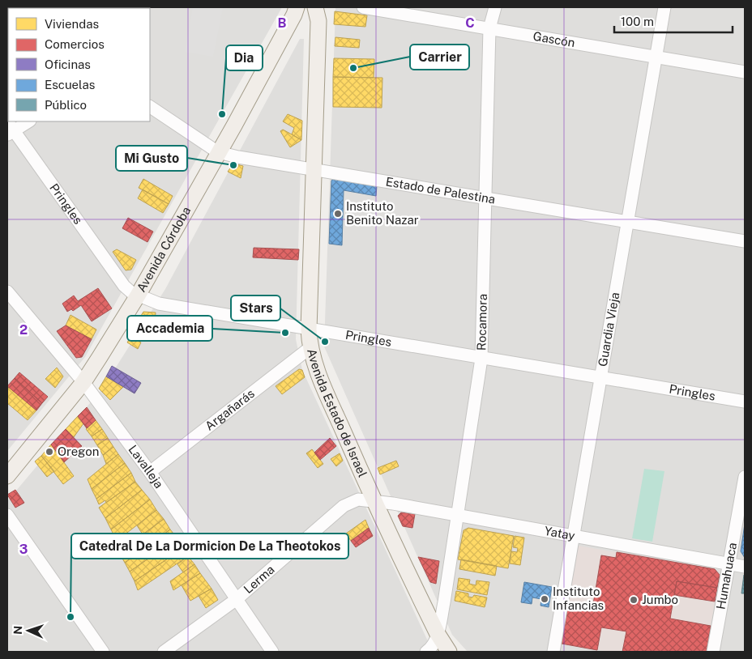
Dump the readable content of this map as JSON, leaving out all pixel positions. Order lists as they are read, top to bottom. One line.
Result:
{"streets":{"main road":["Avenida Córdoba","Avenida Estado de Israel"],"street":["Gascón","Estado de Palestina","Pringles","Rocamora","Guardia Vieja","Argañarás","Lavalleja","Yatay","Humahuaca","Lerma"]},"crossings":[["Gascón","Rocamora"],["Gascón","Guardia Vieja"],["Estado de Palestina","Avenida Córdoba"],["Estado de Palestina","Rocamora"],["Estado de Palestina","Guardia Vieja"],["Estado de Palestina","Avenida Estado de Israel"],["Pringles","Avenida Córdoba"],["Pringles","Rocamora"],["Pringles","Guardia Vieja"],["Pringles","Avenida Estado de Israel"],["Avenida Córdoba","Lavalleja"],["Rocamora","Avenida Estado de Israel"],["Rocamora","Yatay"],["Guardia Vieja","Yatay"],["Argañarás","Avenida Estado de Israel"],["Argañarás","Lavalleja"],["Avenida Estado de Israel","Yatay"],["Avenida Estado de Israel","Lerma"],["Lavalleja","Lerma"],["Yatay","Humahuaca"],["Yatay","Lerma"]],"places":["Carrier","Dia","Mi Gusto","Instituto Benito Nazar","Accademia","Stars","Oregon","Instituto Infancias","Jumbo","Catedral De La Dormicion De La Theotokos"],"legend":["Viviendas","Comercios","Oficinas","Escuelas","Público"],"scale_bar":"100 m","north":"left","grid":{"columns":["B","C"],"rows":["2","3"]}}
